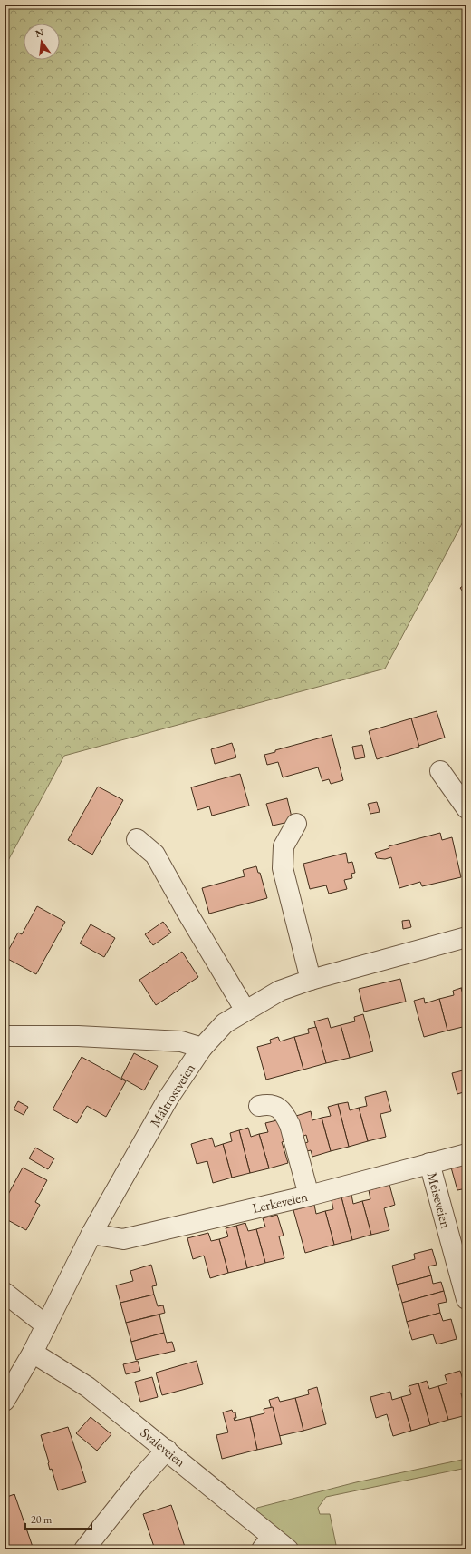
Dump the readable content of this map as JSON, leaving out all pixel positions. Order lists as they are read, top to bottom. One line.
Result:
{"streets":{"street":["Måltrostveien","Meiseveien","Lerkeveien","Svaleveien"]},"crossings":[["Måltrostveien","Lerkeveien"],["Måltrostveien","Svaleveien"],["Meiseveien","Lerkeveien"]],"scale_bar":"20 m","north":"top"}
